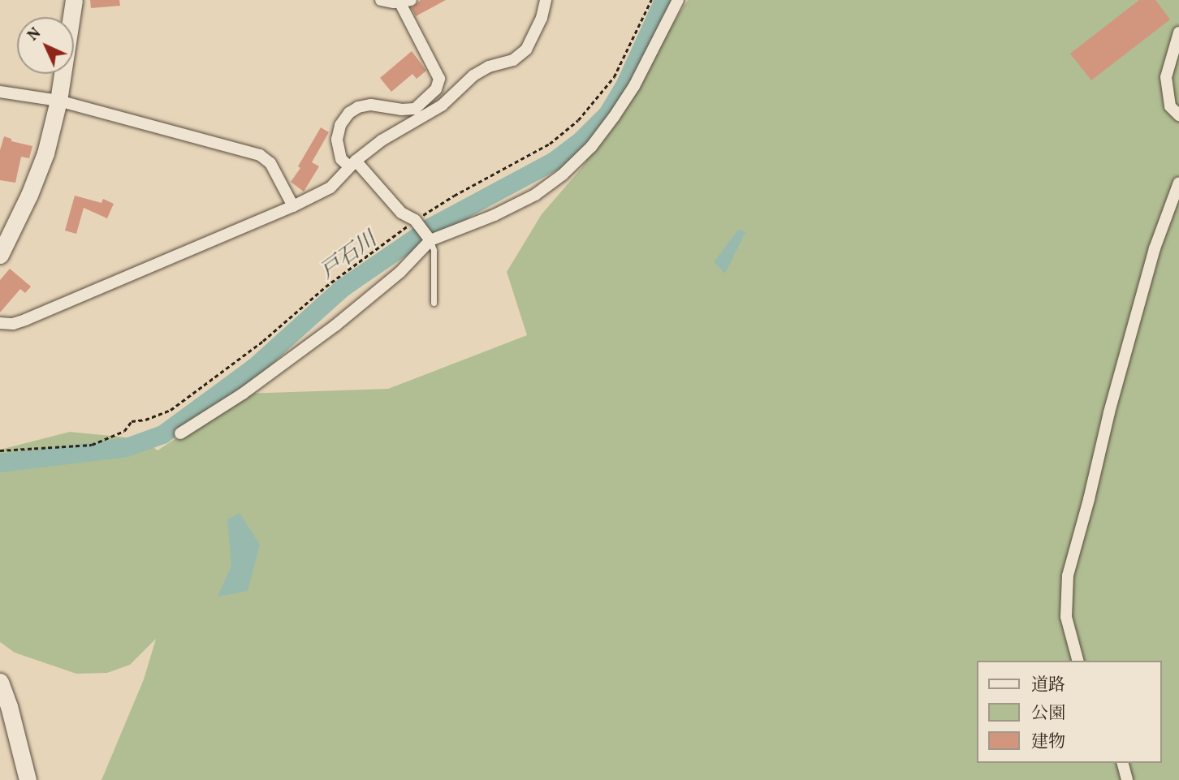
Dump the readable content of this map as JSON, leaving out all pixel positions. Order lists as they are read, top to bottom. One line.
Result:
{"water":["戸石川"],"legend":["道路","公園","建物"],"north":"top left"}
